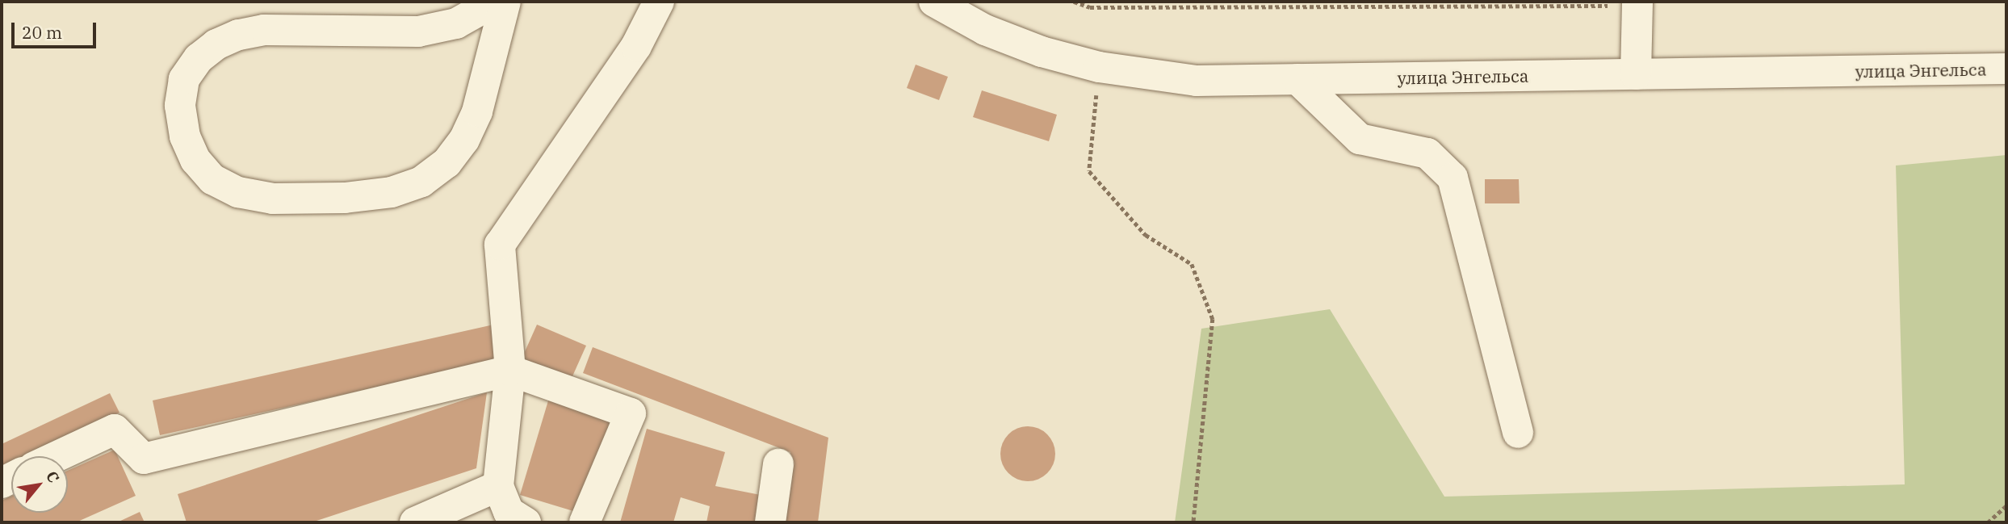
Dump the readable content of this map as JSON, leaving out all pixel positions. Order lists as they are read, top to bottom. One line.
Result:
{"streets":{"street":["улица Энгельса"]},"scale_bar":"20 m","north":"top right"}
